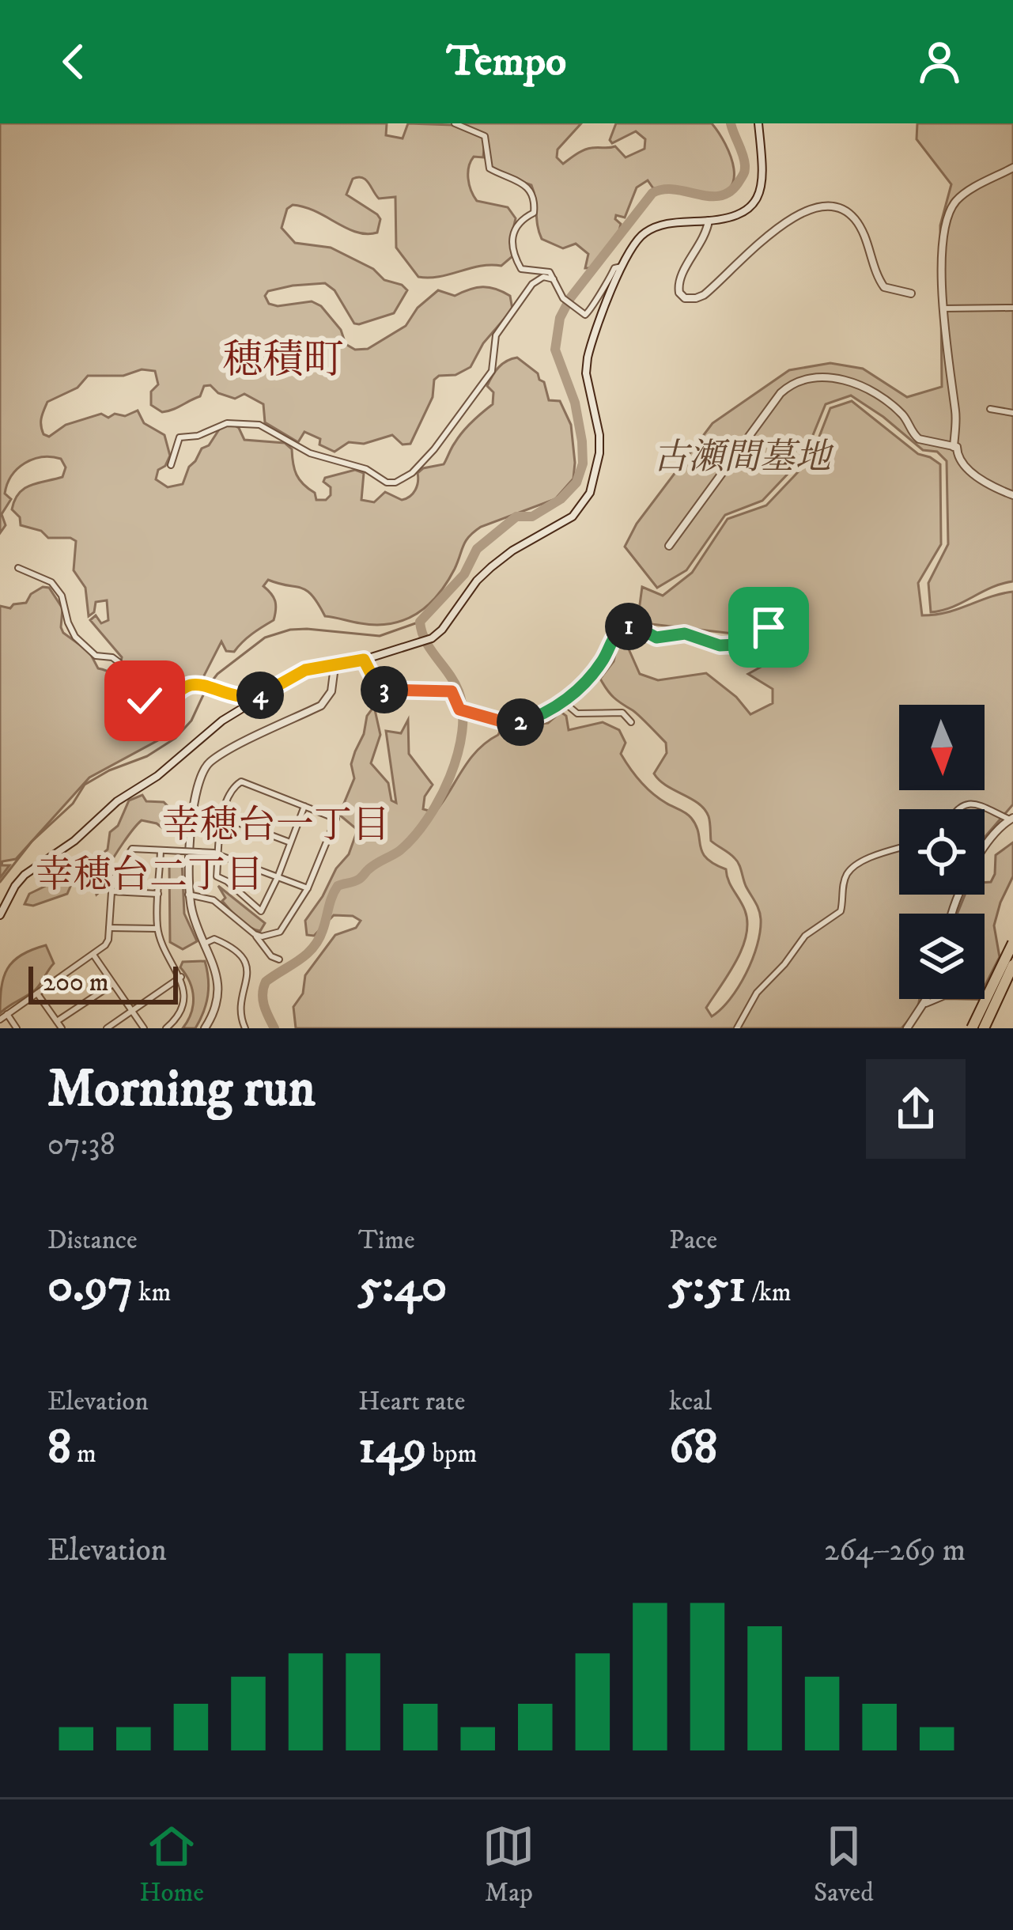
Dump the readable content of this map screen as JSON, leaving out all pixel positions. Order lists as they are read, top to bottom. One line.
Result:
{"districts":["穂積町","幸穂台一丁目","幸穂台二丁目"],"parks":["古瀬間墓地"],"scale_bar":"200 m","north":"bottom","page":{"header":"Tempo","pins":["1","3","4","2"],"scale":"200 m","heading":["Morning run","07:38"],"stats":[["Distance","0.97 km"],["Time","5:40"],["Pace","5:51 /km"],["Elevation","8 m"],["Heart rate","149 bpm"],["kcal","68"]],"chart":["Elevation","264–269 m"],"tabs":["Home","Map","Saved"]}}
